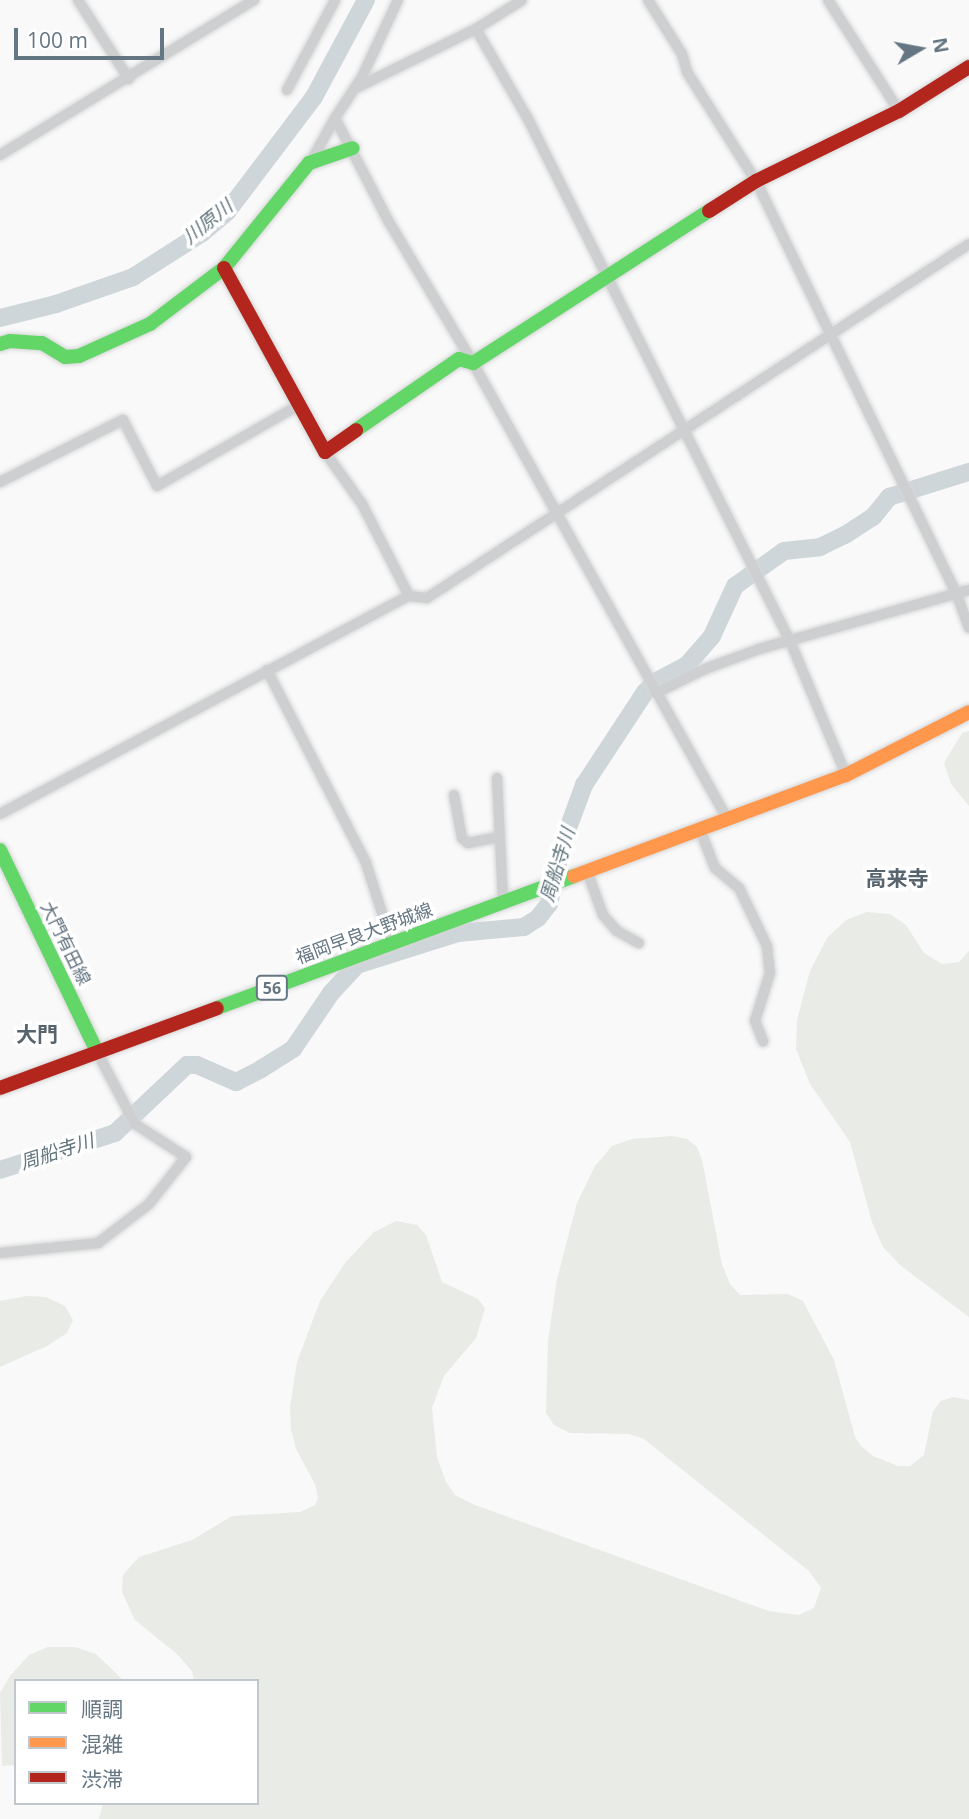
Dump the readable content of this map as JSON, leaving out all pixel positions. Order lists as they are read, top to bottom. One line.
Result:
{"streets":{"street":["福岡早良大野城線","大門有田線","56"]},"crossings":[["福岡早良大野城線","大門有田線"],["福岡早良大野城線","56"]],"districts":["高来寺","大門"],"water":["川原川","周船寺川"],"legend":["順調","混雑","渋滞"],"scale_bar":"100 m","north":"right"}
